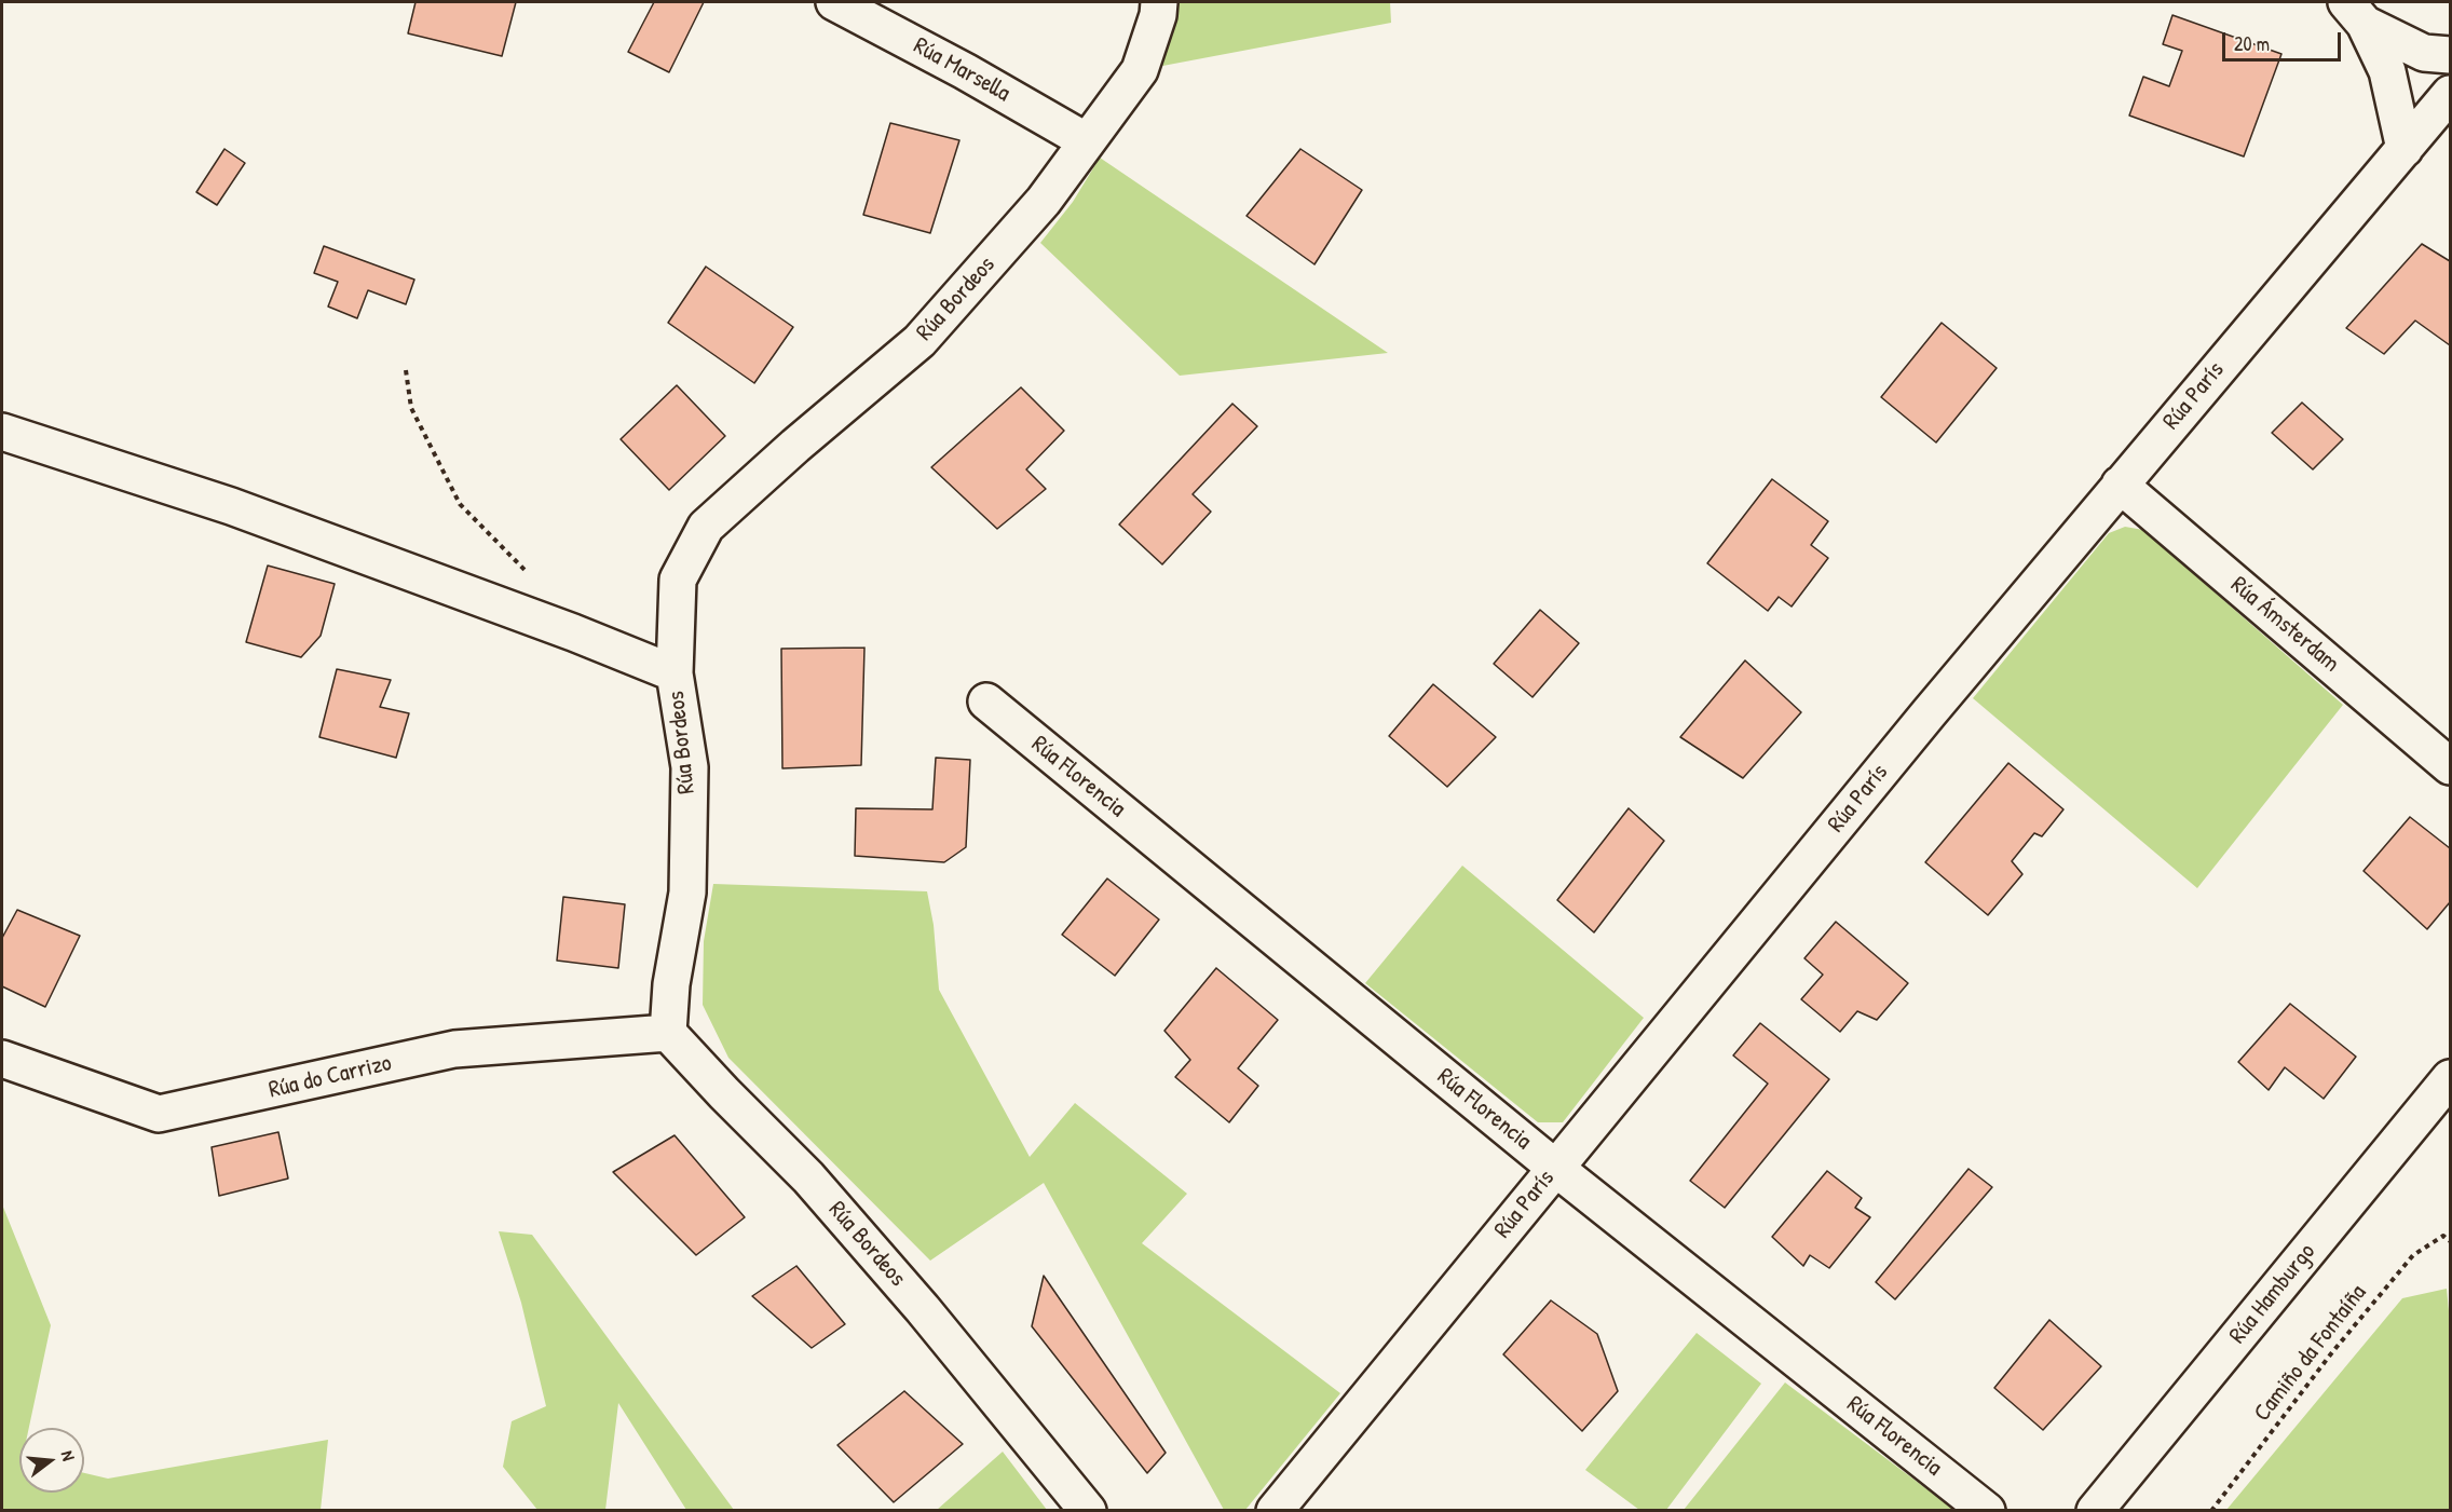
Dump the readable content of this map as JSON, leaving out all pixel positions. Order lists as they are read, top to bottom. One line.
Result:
{"streets":{"street":["Rúa Marsella","Rúa Bordeos","Rúa París","Rúa Ámsterdam","Rúa Florencia","Rúa do Carrizo","Rúa Hamburgo"],"path":["Camiño da Fontaíña"]},"crossings":[["Rúa Marsella","Rúa Bordeos"],["Rúa Bordeos","Rúa do Carrizo"],["Rúa París","Rúa Ámsterdam"],["Rúa París","Rúa Florencia"]],"scale_bar":"20 m","north":"right"}
